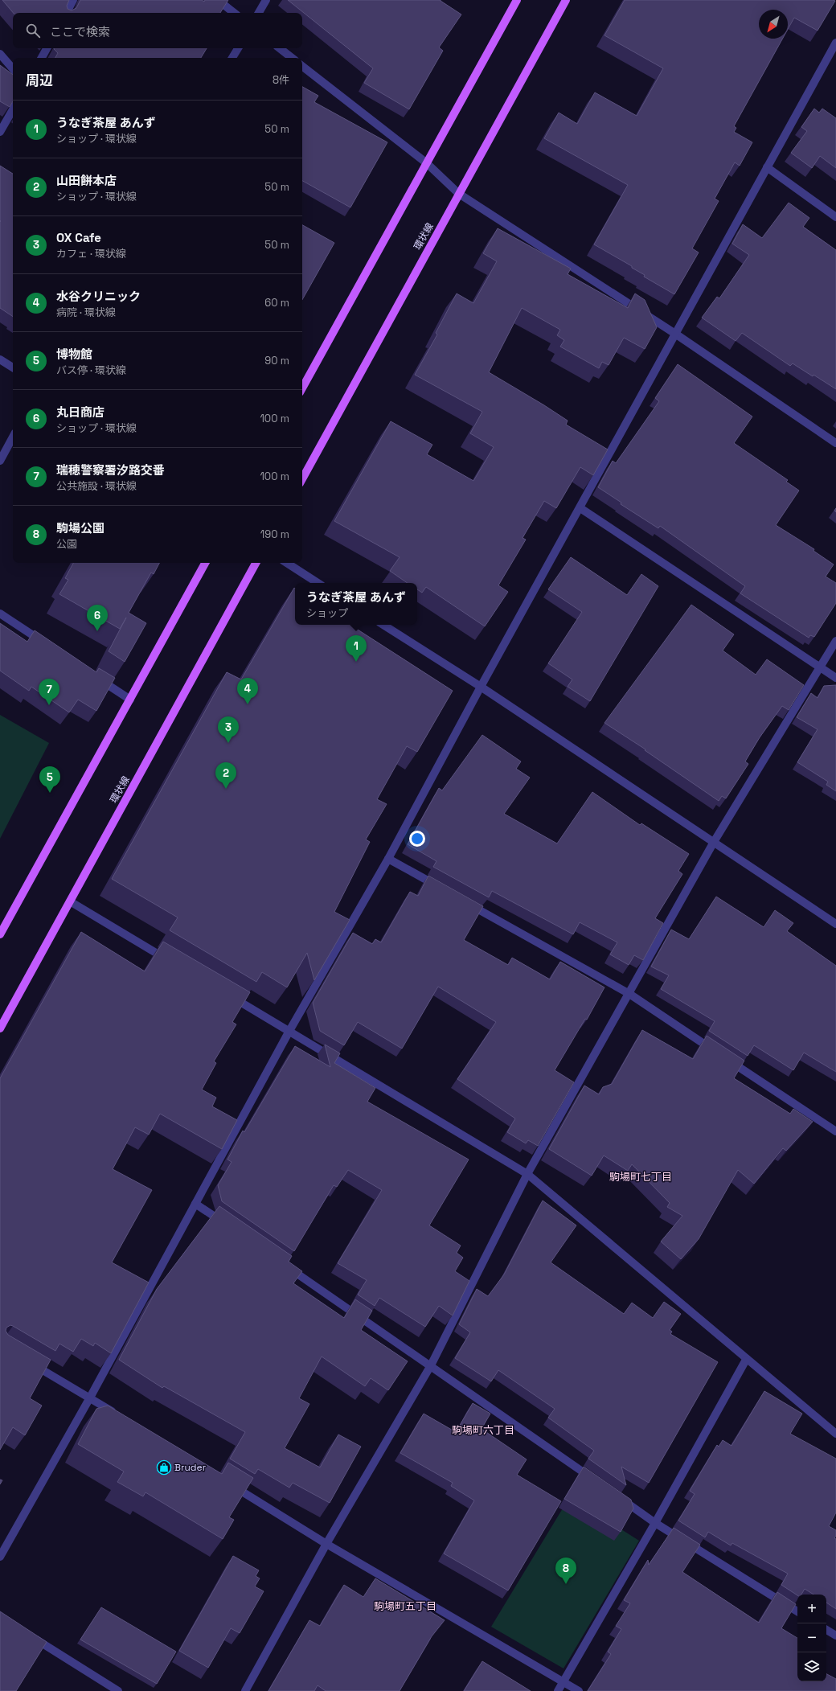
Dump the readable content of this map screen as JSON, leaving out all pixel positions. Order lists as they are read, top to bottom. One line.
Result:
{"streets":{"main road":["環状線"]},"districts":["駒場町七丁目","駒場町六丁目","駒場町五丁目"],"places":{"shop":["Bruder"]},"north":"bottom left","page":{"search":"ここで検索","heading":["周辺","8件"],"list":[{"mark":"1","name":"うなぎ茶屋 あんず","note":"ショップ · 環状線","value":"50 m"},{"mark":"2","name":"山田餅本店","note":"ショップ · 環状線","value":"50 m"},{"mark":"3","name":"OX Cafe","note":"カフェ · 環状線","value":"50 m"},{"mark":"4","name":"水谷クリニック","note":"病院 · 環状線","value":"60 m"},{"mark":"5","name":"博物館","note":"バス停 · 環状線","value":"90 m"},{"mark":"6","name":"丸日商店","note":"ショップ · 環状線","value":"100 m"},{"mark":"7","name":"瑞穂警察署汐路交番","note":"公共施設 · 環状線","value":"100 m"},{"mark":"8","name":"駒場公園","note":"公園","value":"190 m"}],"popup":["うなぎ茶屋 あんず","ショップ"],"pins":["6","1","4","7","3","2","5","8"],"map_buttons":["+","−"]}}
